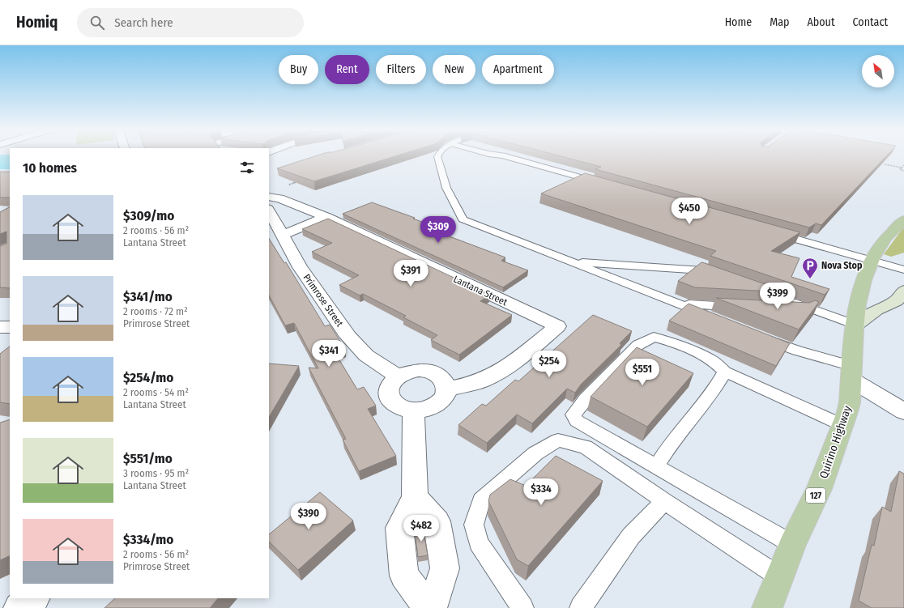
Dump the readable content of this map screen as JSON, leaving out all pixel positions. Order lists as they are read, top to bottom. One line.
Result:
{"streets":{"main road":["Quirino Highway","127"],"street":["Lantana Street","Primrose Street"]},"crossings":[["Lantana Street","Primrose Street"]],"places":{"parking":["Nova Stop"]},"north":"top left","page":{"header":"Homiq","search":"Search here","nav":["Home","Map","About","Contact"],"chip":["Buy","Rent","Filters","New","Apartment"],"heading":"10 homes","list":[{"name":"$309/mo","note":"2 rooms · 56 m² · Lantana Street"},{"name":"$341/mo","note":"2 rooms · 72 m² · Primrose Street"},{"name":"$254/mo","note":"2 rooms · 54 m² · Lantana Street"},{"name":"$551/mo","note":"3 rooms · 95 m² · Lantana Street"},{"name":"$334/mo","note":"2 rooms · 56 m² · Primrose Street"}],"price":["$450","$309","$391","$399","$341","$254","$551","$334","$390","$482"]}}
